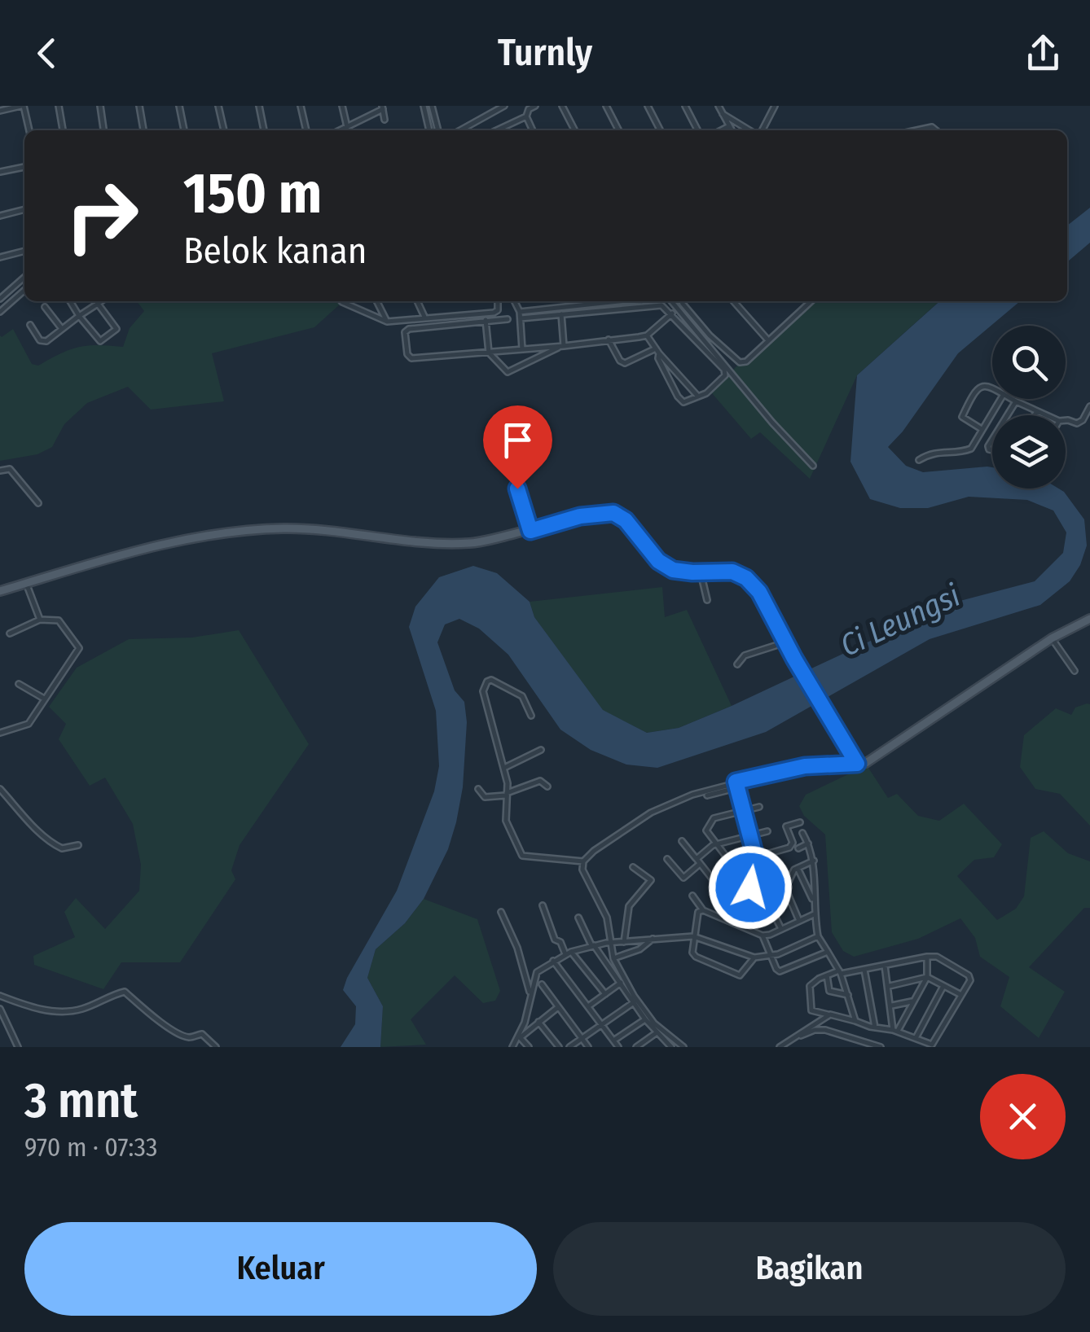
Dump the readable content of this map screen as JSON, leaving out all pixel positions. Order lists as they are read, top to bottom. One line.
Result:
{"water":["Ci Leungsi"],"page":{"header":"Turnly","turn":["150 m","Belok kanan"],"heading":["3 mnt","970 m · 07:33"],"buttons":["Keluar","Bagikan"]}}
